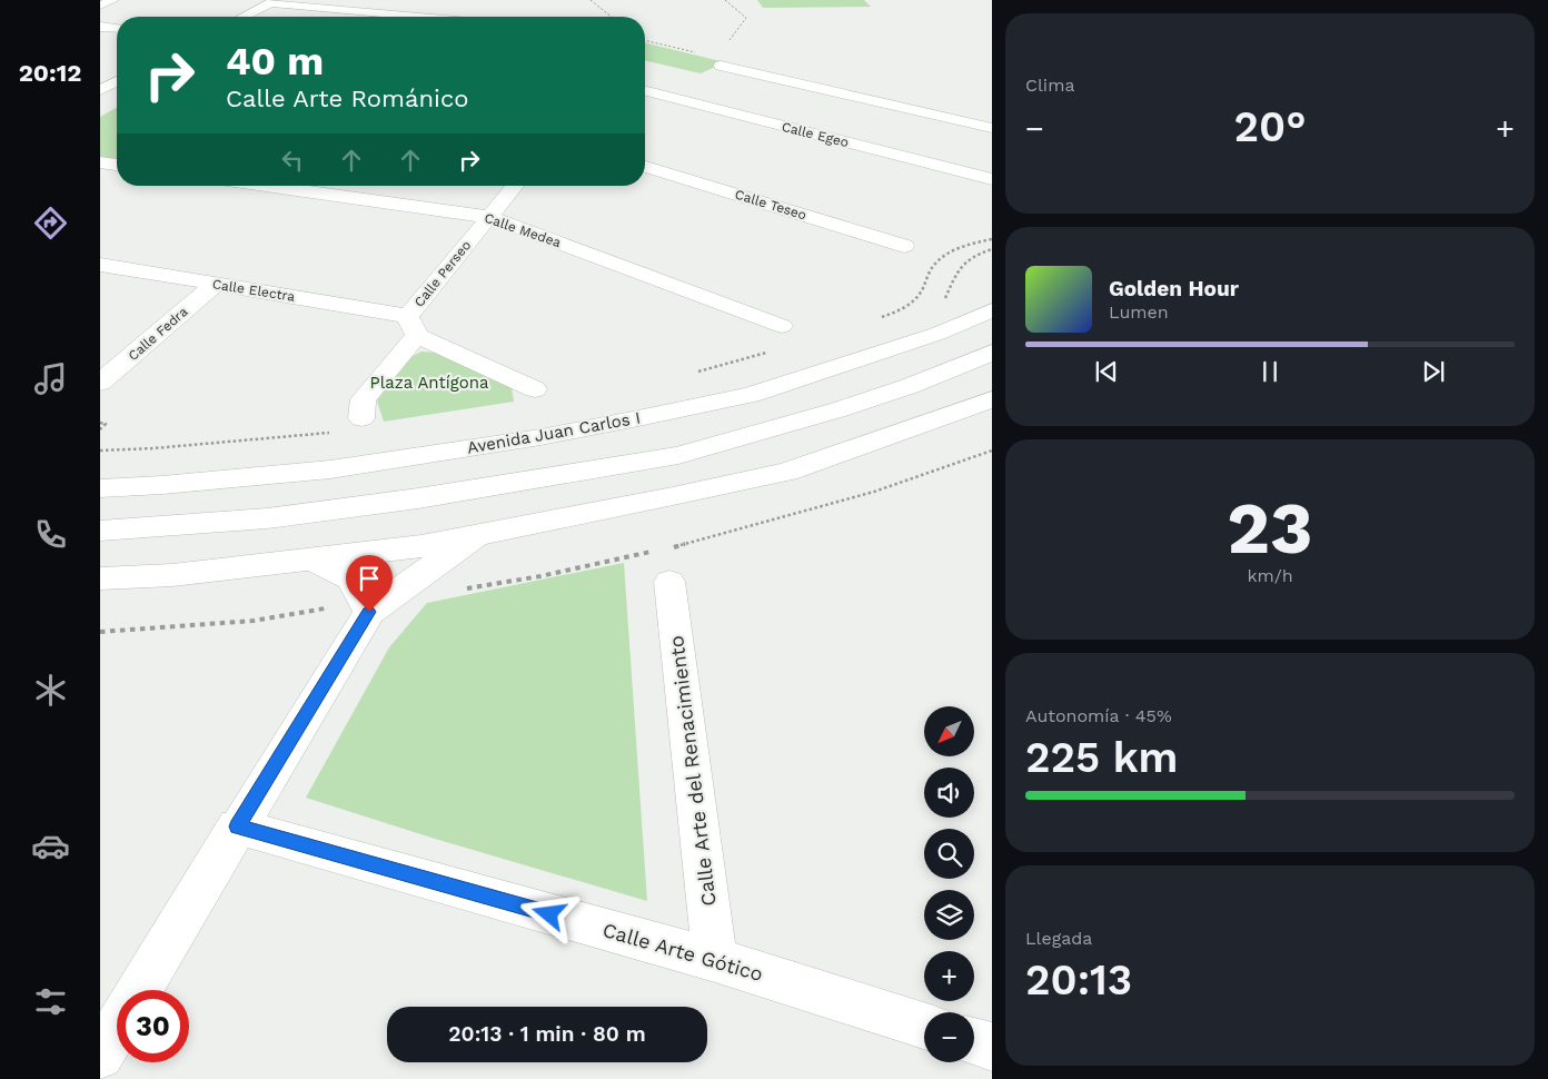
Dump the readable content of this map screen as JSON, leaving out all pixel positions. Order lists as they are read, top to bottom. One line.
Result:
{"streets":{"street":["Calle Egeo","Calle Teseo","Calle Medea","Calle Perseo","Calle Electra","Calle Fedra","Avenida Juan Carlos I","Calle Arte del Renacimiento","Calle Arte Gótico"]},"crossings":[["Calle Medea","Calle Perseo"],["Calle Perseo","Calle Electra"],["Calle Electra","Calle Fedra"],["Calle Arte del Renacimiento","Calle Arte Gótico"]],"parks":["Plaza Antígona"],"north":"bottom left","page":{"tabs":"20:12","tile":["Clima",["23","km/h"],["Autonomía · 45%","225 km"],["Llegada","20:13"]],"turn":["40 m","Calle Arte Románico"],"heat":["−","20°","+"],"song":["Golden Hour","Lumen"],"map_buttons":["+","−"],"limit":"30","trip":"20:13 · 1 min · 80 m"}}
